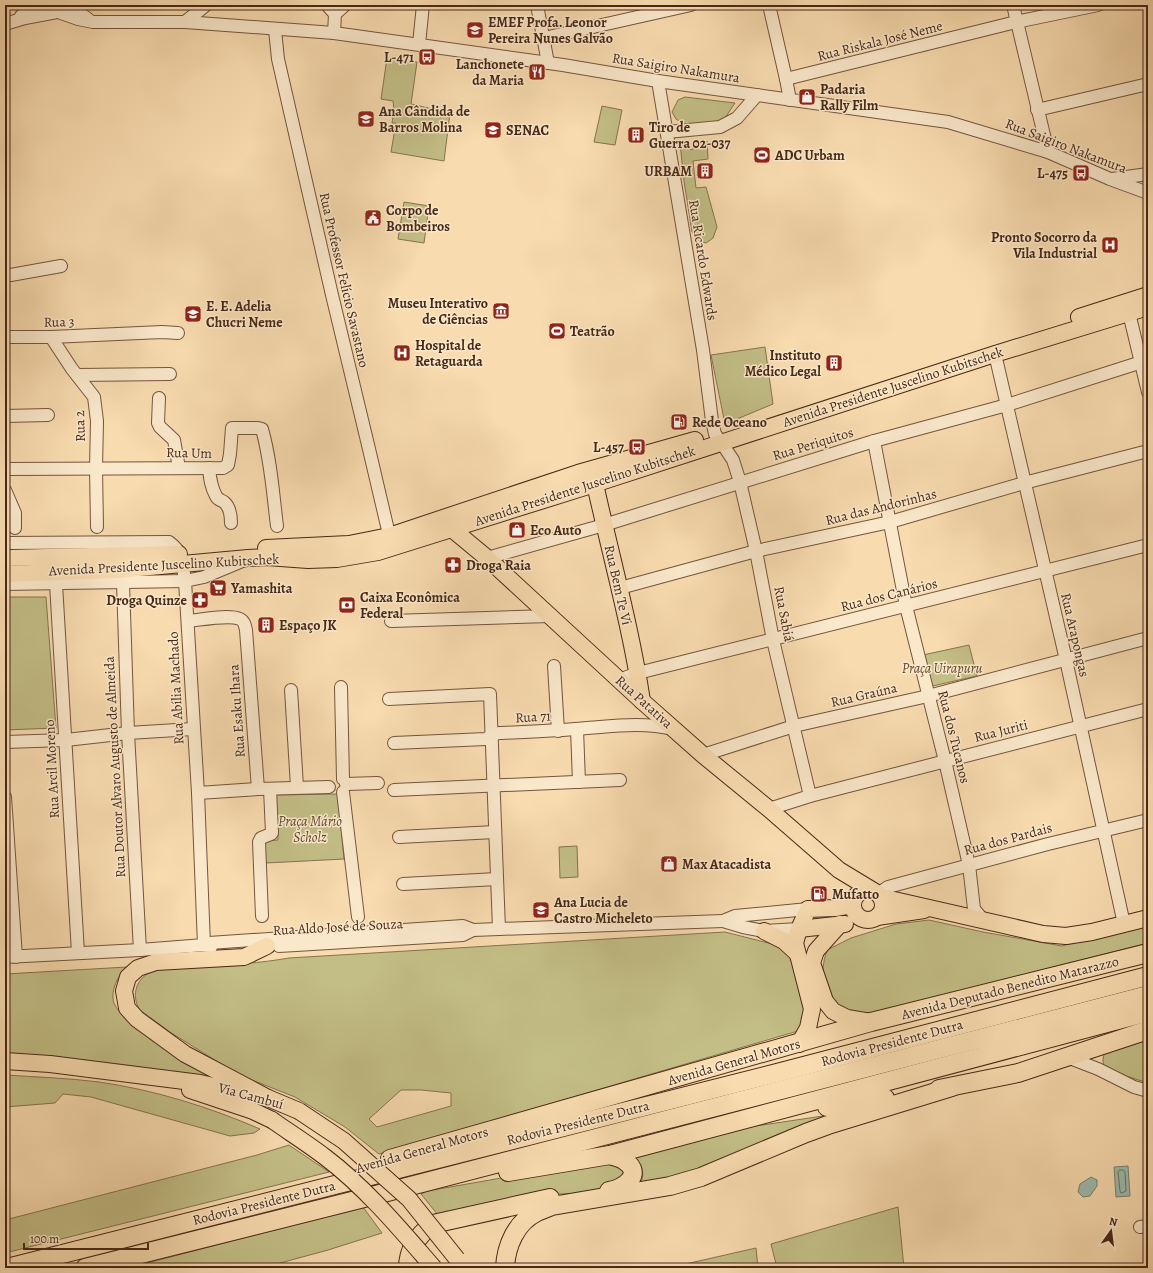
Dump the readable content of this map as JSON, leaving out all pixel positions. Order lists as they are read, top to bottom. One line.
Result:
{"streets":{"highway":["Avenida Deputado Benedito Matarazzo","Rodovia Presidente Dutra","Avenida General Motors"],"main road":["Avenida Presidente Juscelino Kubitschek","Rua Bem Te Vi","Rua Patativa","Via Cambuí"],"street":["Rua Riskala José Neme","Rua Saigiro Nakamura","Rua Ricardo Edwards","Rua Professor Felício Savastano","Rua 3","Rua 2","Rua Periquitos","Rua Um","Rua das Andorinhas","Rua dos Canários","Rua Sabiá","Rua Arapongas","Rua Abília Machado","Rua Graúna","Rua Esaku Ihara","Rua 71","Rua Juriti","Rua dos Tucanos","Rua Doutor Alvaro Augusto de Almeida","Rua Arcil Moreno","Rua dos Pardais","Rua Aldo José de Souza"]},"crossings":[["Rua Saigiro Nakamura","Rua Ricardo Edwards"],["Rua Saigiro Nakamura","Rua Professor Felício Savastano"],["Rua Ricardo Edwards","Avenida Presidente Juscelino Kubitschek"],["Rua Ricardo Edwards","Rua Sabiá"],["Rua Professor Felício Savastano","Avenida Presidente Juscelino Kubitschek"],["Rua 3","Rua 2"],["Avenida Presidente Juscelino Kubitschek","Rua Bem Te Vi"],["Avenida Presidente Juscelino Kubitschek","Rua Sabiá"],["Avenida Presidente Juscelino Kubitschek","Rua Arapongas"],["Avenida Presidente Juscelino Kubitschek","Rua Abília Machado"],["Avenida Presidente Juscelino Kubitschek","Rua Patativa"],["Rua 2","Rua Um"],["Rua Periquitos","Rua Bem Te Vi"],["Rua Periquitos","Rua Sabiá"],["Rua Periquitos","Rua Arapongas"],["Rua Periquitos","Rua Patativa"],["Rua Periquitos","Rua dos Tucanos"],["Rua das Andorinhas","Rua Bem Te Vi"],["Rua das Andorinhas","Rua Sabiá"],["Rua das Andorinhas","Rua Arapongas"],["Rua das Andorinhas","Rua dos Tucanos"],["Rua Bem Te Vi","Rua dos Canários"],["Rua Bem Te Vi","Rua Patativa"],["Rua dos Canários","Rua Sabiá"],["Rua dos Canários","Rua Arapongas"],["Rua dos Canários","Rua Patativa"],["Rua dos Canários","Rua dos Tucanos"],["Rua Sabiá","Rua Graúna"],["Rua Sabiá","Rua Juriti"],["Rua Arapongas","Rua Graúna"],["Rua Arapongas","Rua Juriti"],["Rua Arapongas","Rua dos Pardais"],["Rua Abília Machado","Rua Esaku Ihara"],["Rua Abília Machado","Rua Aldo José de Souza"],["Rua Graúna","Rua Patativa"],["Rua Graúna","Rua dos Tucanos"],["Rua Patativa","Rua 71"],["Rua Patativa","Rua Juriti"],["Rua Patativa","Rua dos Pardais"],["Rua Juriti","Rua dos Tucanos"],["Rua dos Tucanos","Rua dos Pardais"],["Rua Doutor Alvaro Augusto de Almeida","Rua Aldo José de Souza"],["Rua Arcil Moreno","Rua Aldo José de Souza"],["Avenida Deputado Benedito Matarazzo","Avenida General Motors"],["Rodovia Presidente Dutra","Avenida General Motors"]],"parks":["Praça Uirapuru","Praça Mário Scholz"],"places":{"school or university":["EMEF Profa. Leonor Pereira Nunes Galvão","Ana Cândida de Barros Molina","SENAC","E. E. Adelia Chucri Neme","Ana Lucia de Castro Micheleto"],"bus stop":["L-471","L-475","L-457"],"restaurant":["Lanchonete da Maria"],"shop":["Padaria Rally Film","Eco Auto","Max Atacadista"],"building":["Tiro de Guerra 02-037","URBAM","Instituto Médico Legal","Espaço JK"],"sports":["ADC Urbam","Teatrão"],"public building":["Corpo de Bombeiros"],"hospital":["Pronto Socorro da Vila Industrial","Hospital de Retaguarda"],"museum":["Museu Interativo de Ciências"],"fuel station":["Rede Oceano","Mufatto"],"pharmacy":["Droga Raia","Droga Quinze"],"supermarket":["Yamashita"],"bank":["Caixa Econômica Federal"]},"scale_bar":"100 m","north":"top"}
